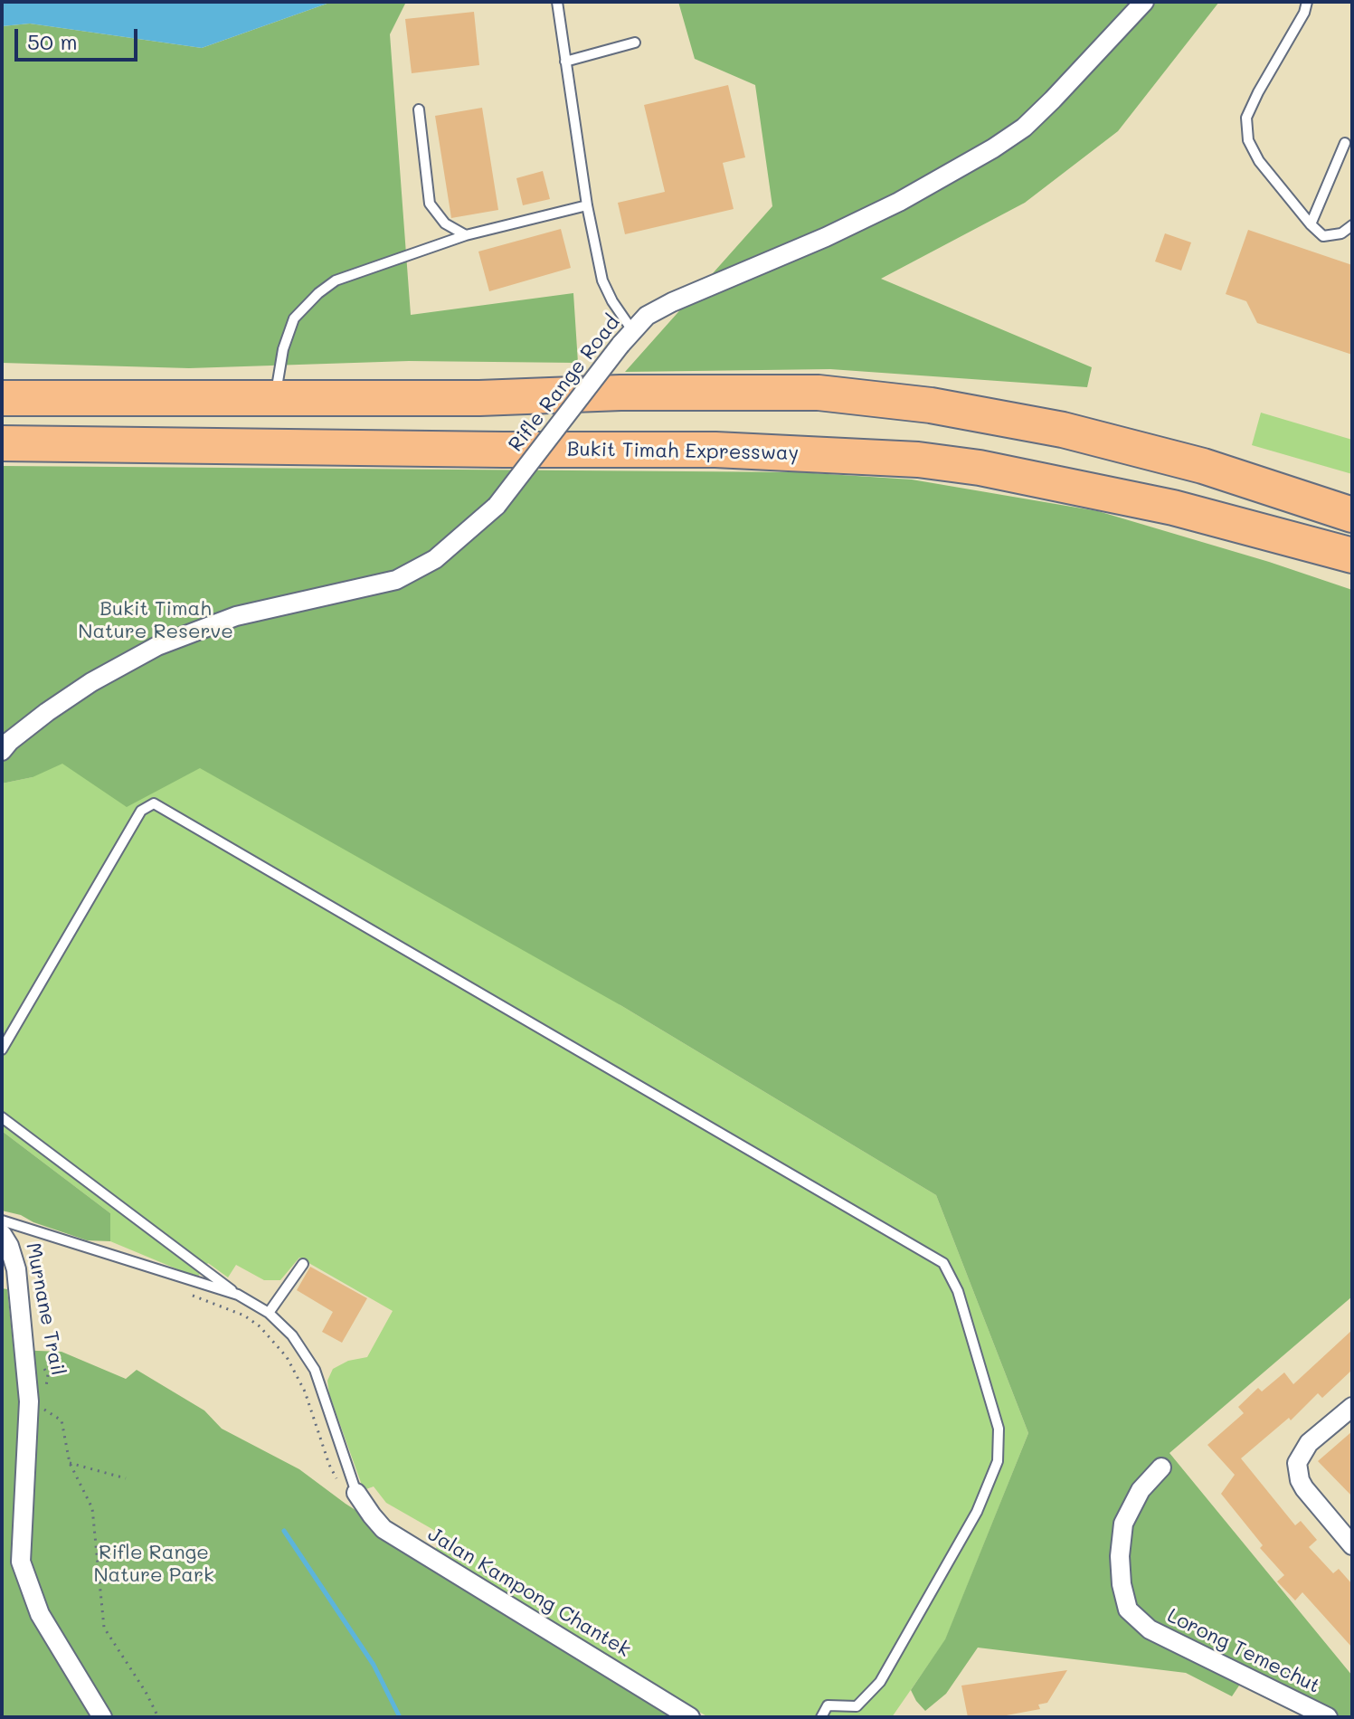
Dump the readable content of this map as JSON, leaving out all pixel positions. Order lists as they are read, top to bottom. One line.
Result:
{"streets":{"highway":["Bukit Timah Expressway"],"street":["Rifle Range Road","Jalan Kampong Chantek","Lorong Temechut"],"path":["Murnane Trail"]},"parks":["Bukit Timah Nature Reserve","Rifle Range Nature Park"],"scale_bar":"50 m"}
